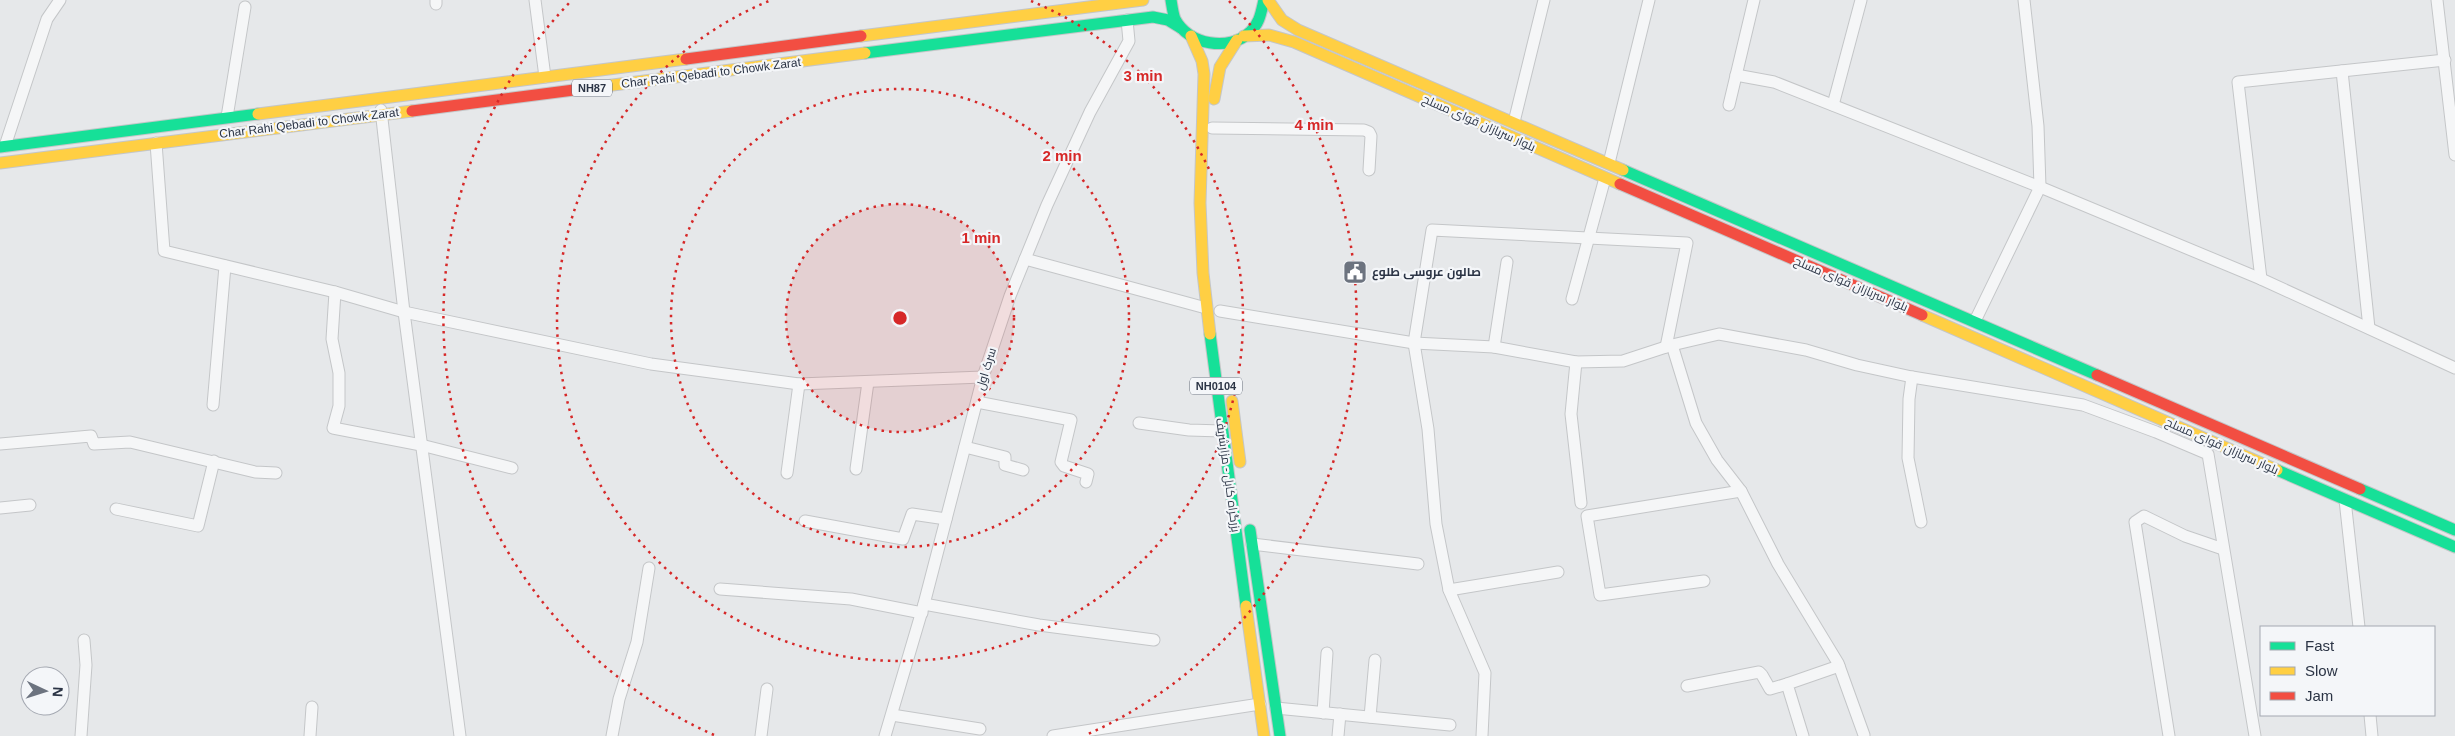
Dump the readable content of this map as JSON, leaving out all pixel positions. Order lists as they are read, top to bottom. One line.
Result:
{"streets":{"main road":["Char Rahi Qebadi to Chowk Zarat","NH87","بلوار سربازان قوای مسلح","NH0104","بزرگراه کابل - مزارشریف"],"street":["سرک اول"]},"crossings":[["Char Rahi Qebadi to Chowk Zarat","بلوار سربازان قوای مسلح"],["Char Rahi Qebadi to Chowk Zarat","سرک اول"],["Char Rahi Qebadi to Chowk Zarat","بزرگراه کابل - مزارشریف"],["بلوار سربازان قوای مسلح","بزرگراه کابل - مزارشریف"]],"places":{"public building":["صالون عروسی طلوع"]},"legend":["Fast","Slow","Jam"],"north":"right","rings":["3 min","4 min","2 min","1 min"]}
